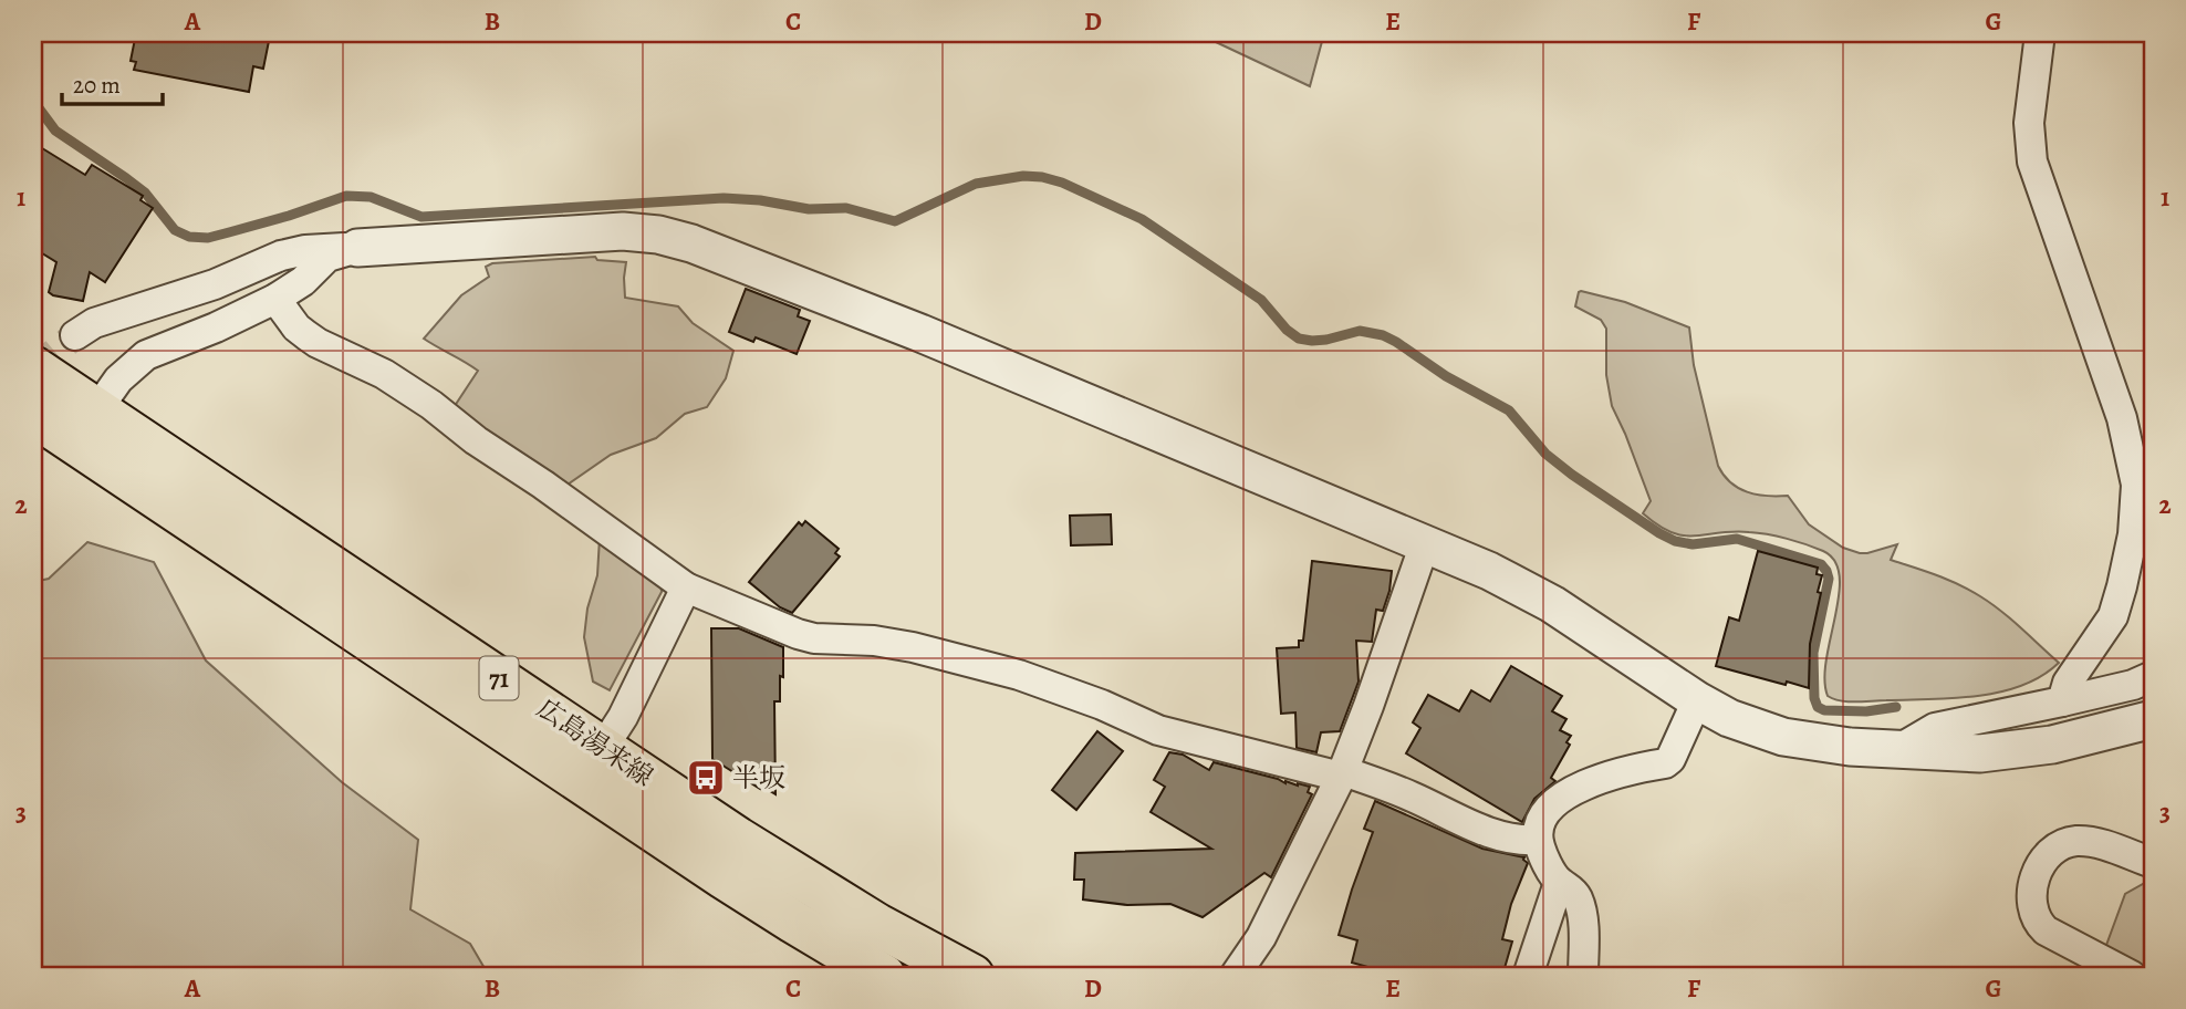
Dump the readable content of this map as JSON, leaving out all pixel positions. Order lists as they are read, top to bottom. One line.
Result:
{"streets":{"main road":["71","広島湯来線"]},"places":{"bus stop":["半坂"]},"scale_bar":"20 m","grid":{"columns":["A","B","C","D","E","F","G"],"rows":["1","2","3"]}}
